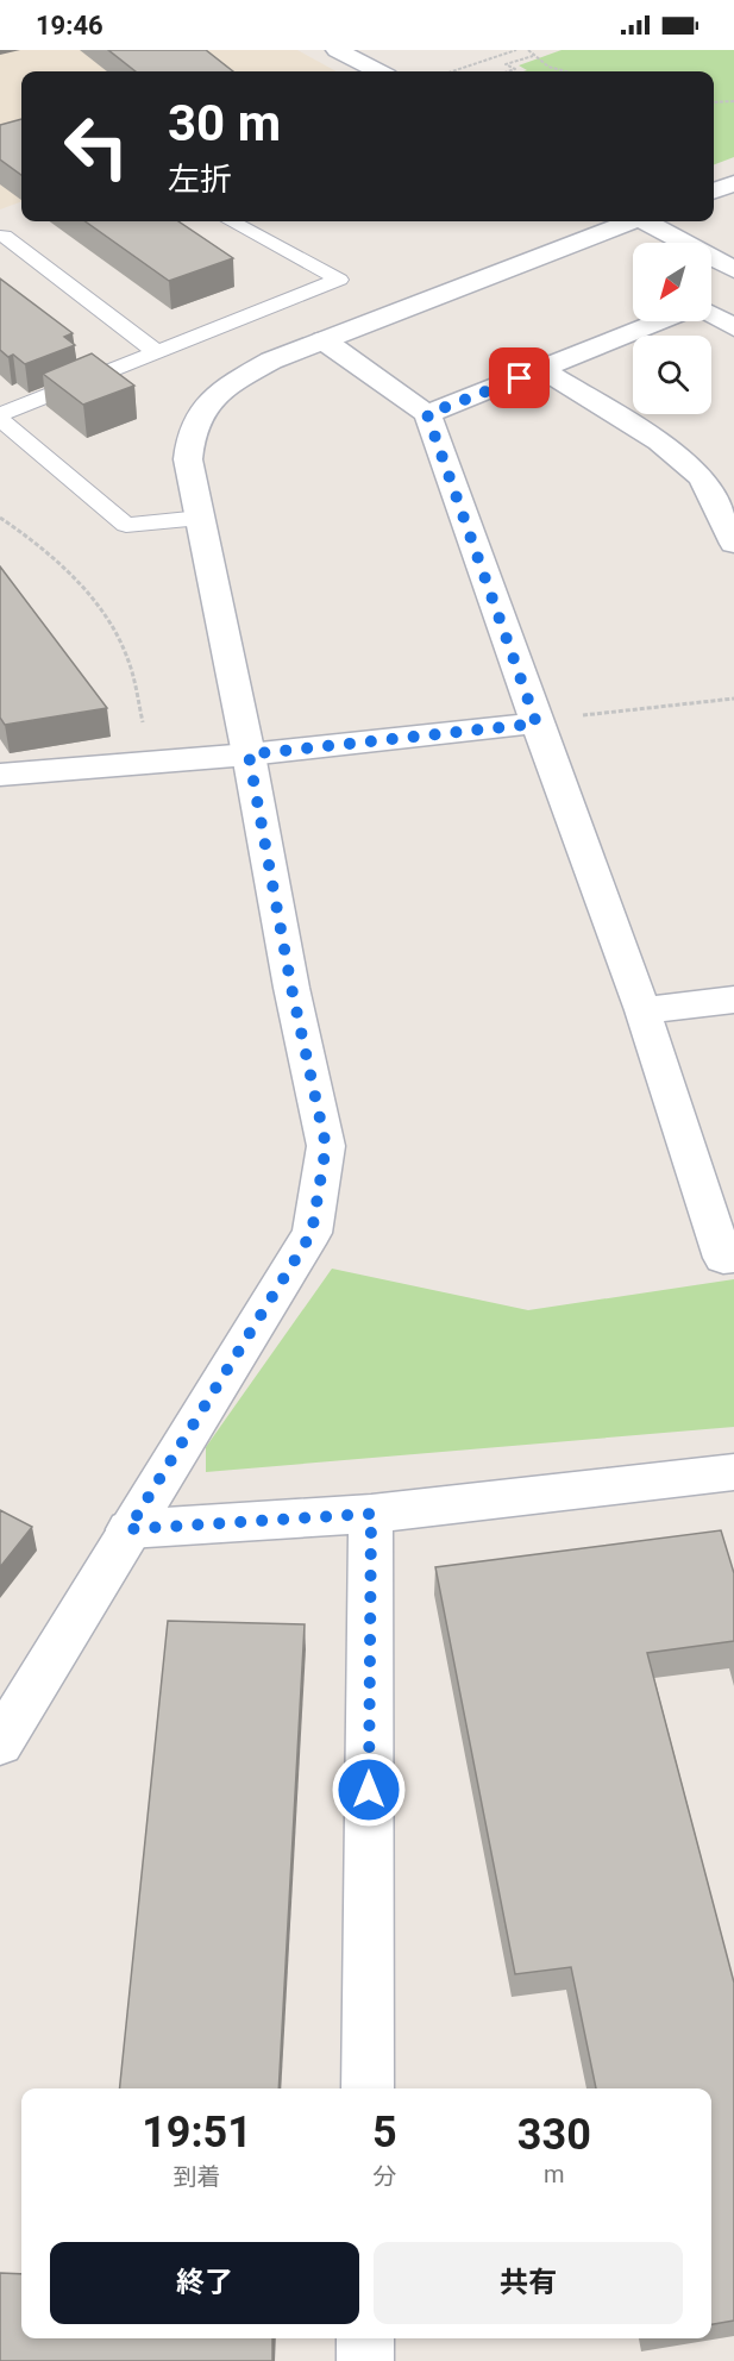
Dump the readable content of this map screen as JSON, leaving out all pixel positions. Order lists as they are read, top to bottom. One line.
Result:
{"north":"bottom left","page":{"status":"19:46","turn":["30 m","左折"],"eta":["19:51","到着","5","分","330","m"],"buttons":["終了","共有"]}}
